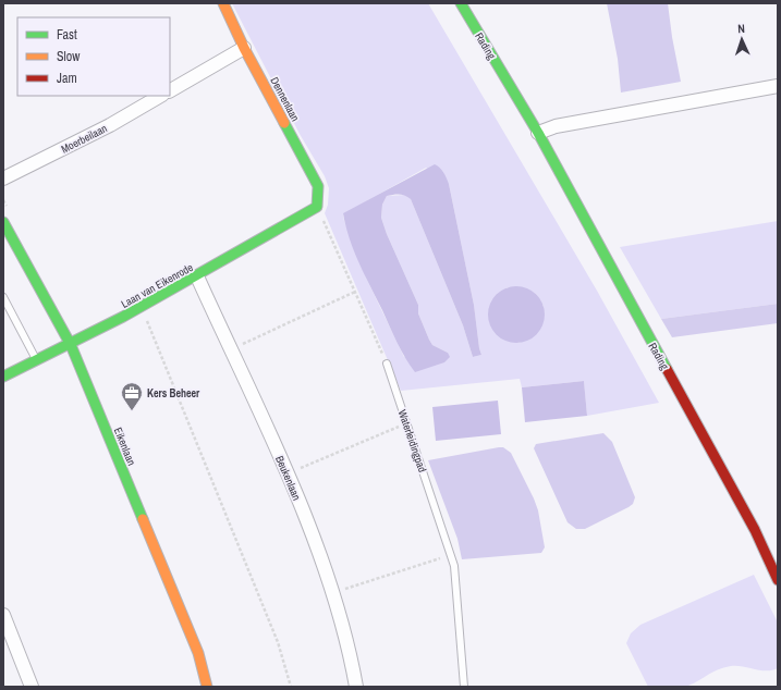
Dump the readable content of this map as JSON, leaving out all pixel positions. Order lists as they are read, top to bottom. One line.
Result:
{"streets":{"street":["Rading","Dennenlaan","Moerbeilaan","Laan van Eikenrode","Eikenlaan","Beukenlaan"],"lane":["Waterleidingpad"]},"crossings":[["Dennenlaan","Laan van Eikenrode"],["Laan van Eikenrode","Eikenlaan"],["Laan van Eikenrode","Beukenlaan"]],"places":{"office":["Kers Beheer"]},"legend":["Fast","Slow","Jam"],"north":"top"}
